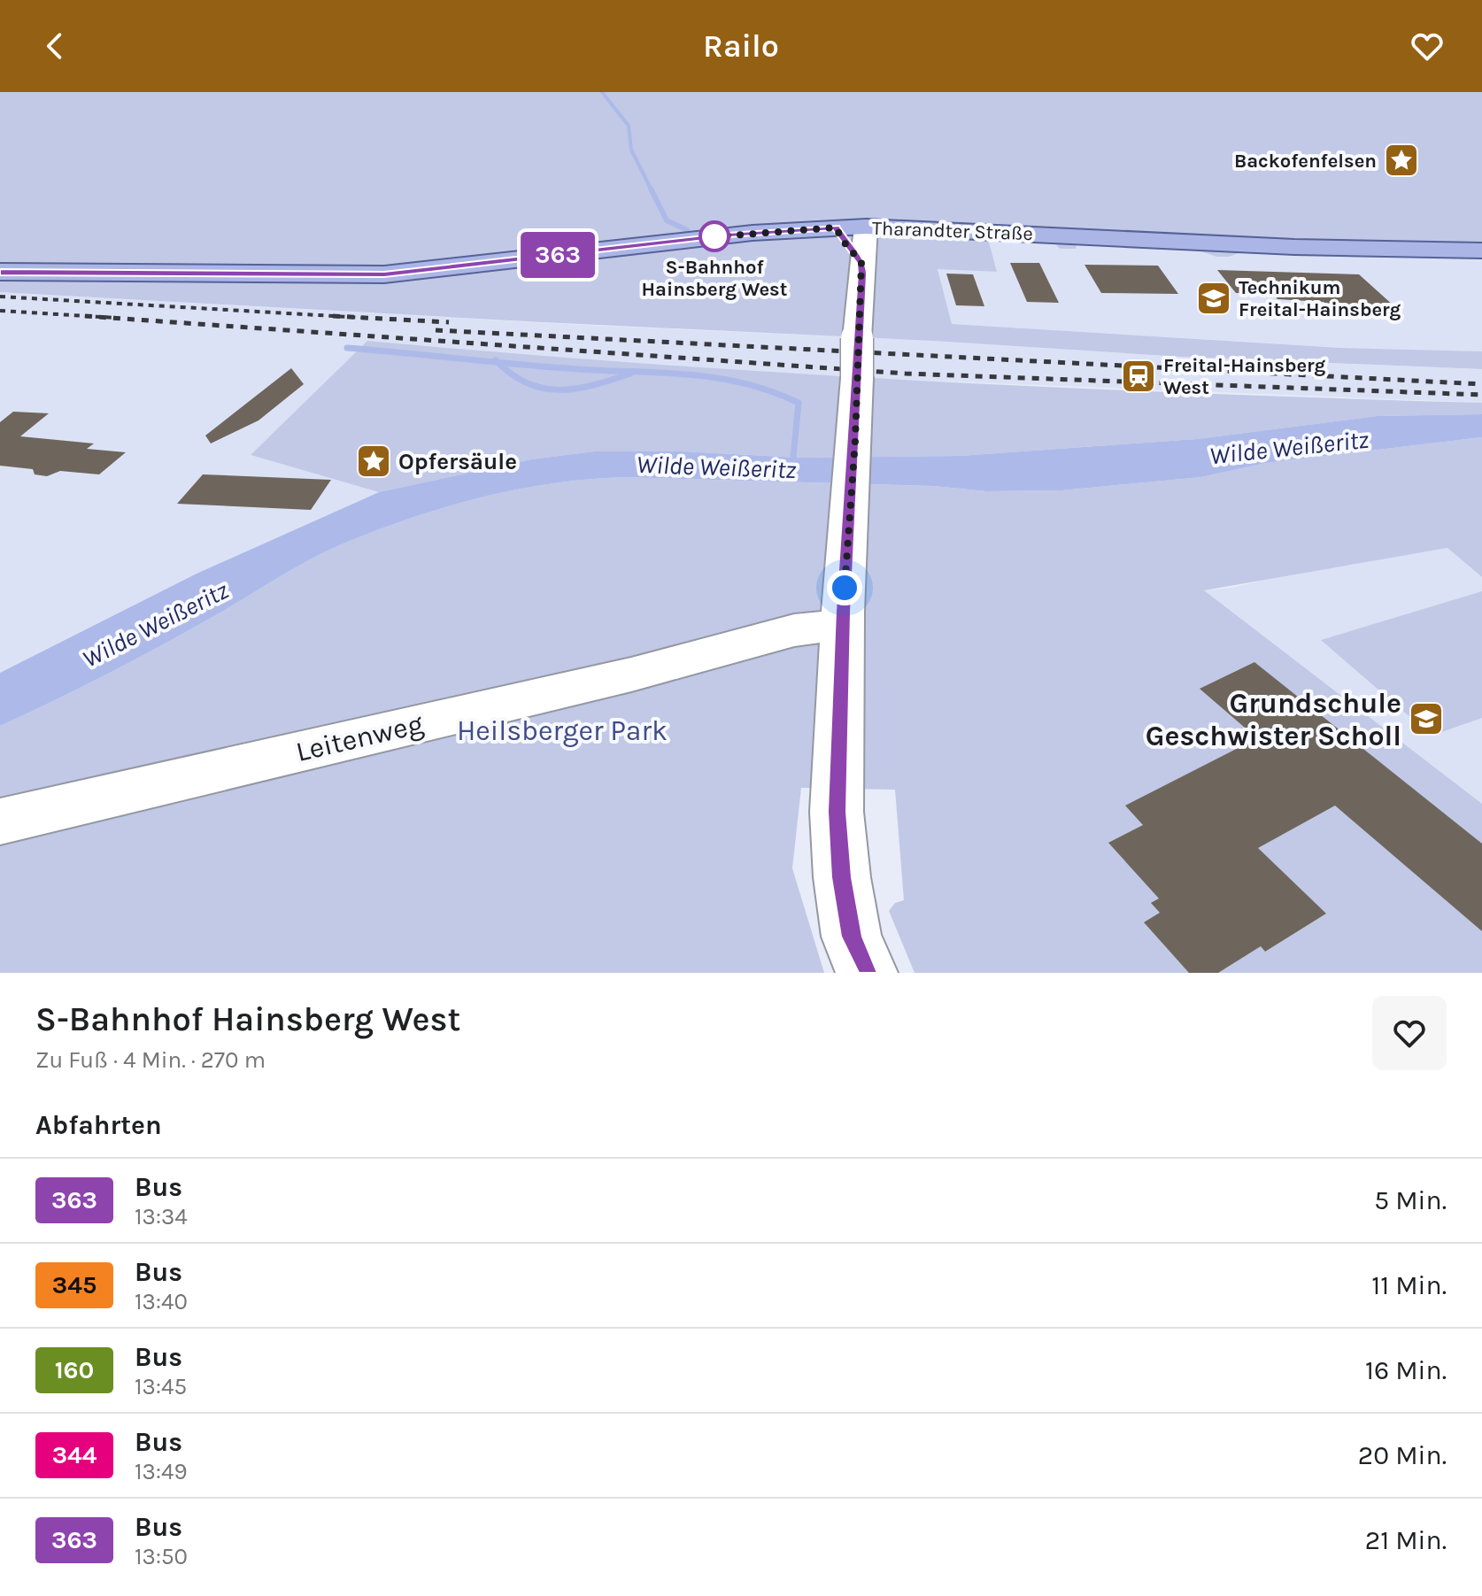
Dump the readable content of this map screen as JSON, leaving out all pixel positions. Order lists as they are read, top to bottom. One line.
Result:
{"streets":{"main road":["Tharandter Straße"],"street":["Leitenweg"]},"water":["Wilde Weißeritz"],"parks":["Heilsberger Park"],"places":{"place":["Backofenfelsen","Opfersäule"],"other":["S-Bahnhof Hainsberg West"],"school or university":["Technikum Freital-Hainsberg","Grundschule Geschwister Scholl"],"station":["Freital-Hainsberg West"]},"lines":["bus line 363"],"page":{"header":"Railo","on_map":"363","heading":[["S-Bahnhof Hainsberg West","Zu Fuß · 4 Min. · 270 m"],"Abfahrten"],"list":[{"mark":"363","name":"Bus","note":"13:34","value":"5 Min."},{"mark":"345","name":"Bus","note":"13:40","value":"11 Min."},{"mark":"160","name":"Bus","note":"13:45","value":"16 Min."},{"mark":"344","name":"Bus","note":"13:49","value":"20 Min."},{"mark":"363","name":"Bus","note":"13:50","value":"21 Min."}]}}
